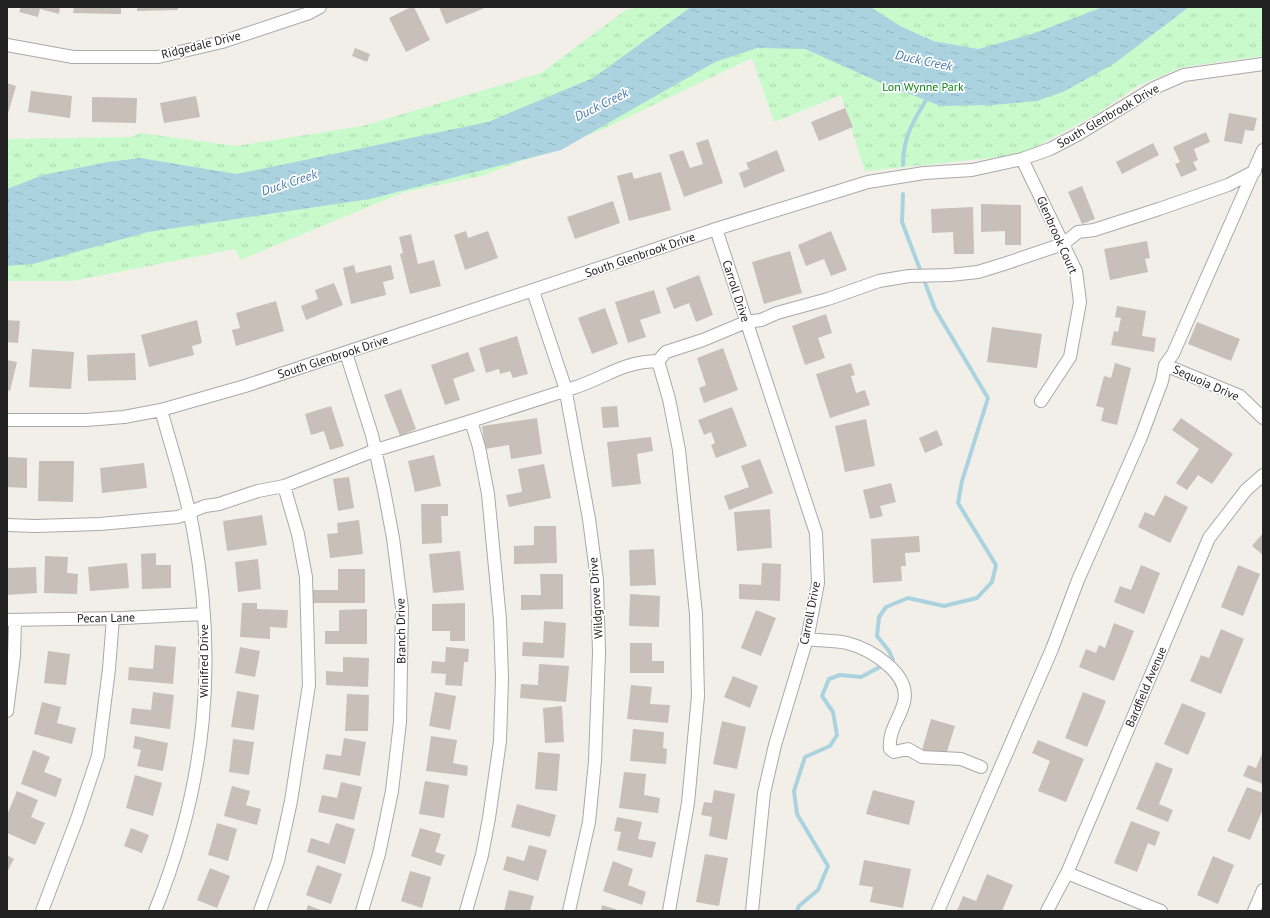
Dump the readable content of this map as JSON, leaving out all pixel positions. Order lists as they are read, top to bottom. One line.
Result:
{"streets":{"street":["Ridgedale Drive","South Glenbrook Drive","Glenbrook Court","Carroll Drive","Sequoia Drive","Wildgrove Drive","Pecan Lane","Branch Drive","Winifred Drive","Bardfield Avenue"]},"crossings":[["South Glenbrook Drive","Glenbrook Court"],["South Glenbrook Drive","Carroll Drive"],["South Glenbrook Drive","Wildgrove Drive"],["South Glenbrook Drive","Branch Drive"],["South Glenbrook Drive","Winifred Drive"],["Pecan Lane","Winifred Drive"]],"water":["Duck Creek"],"parks":["Lon Wynne Park"]}
